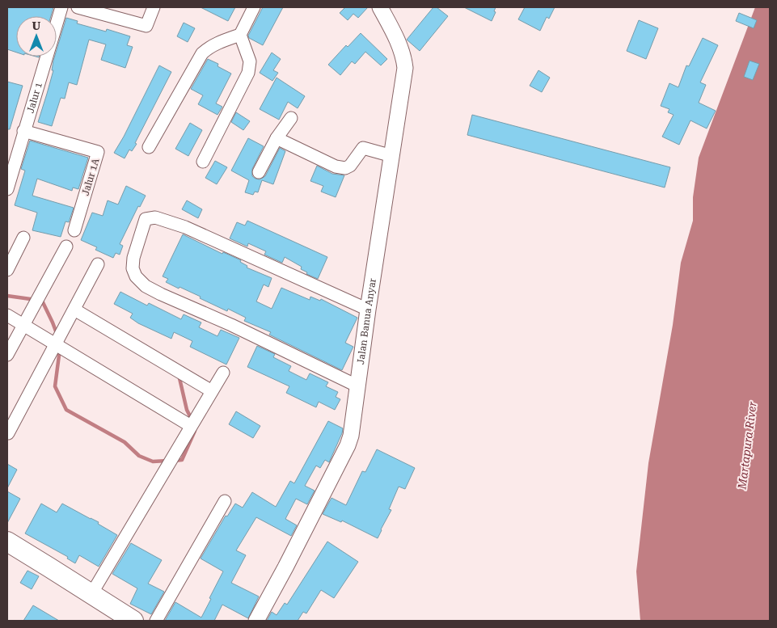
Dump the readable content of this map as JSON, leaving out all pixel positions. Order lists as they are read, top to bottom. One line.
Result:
{"streets":{"street":["Jalur 1","Jalur 1A","Jalan Banua Anyar"]},"crossings":[["Jalur 1","Jalur 1A"]],"water":["Martapura River"],"north":"top"}
